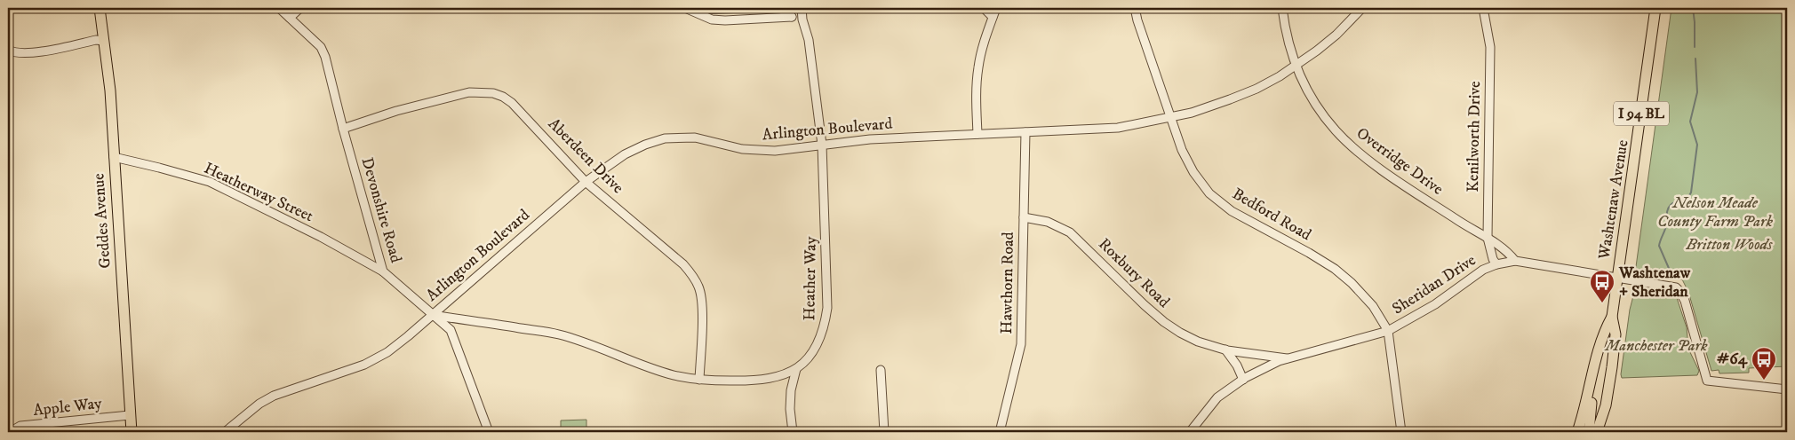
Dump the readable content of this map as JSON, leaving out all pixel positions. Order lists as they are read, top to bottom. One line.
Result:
{"streets":{"main road":["I 94 BL","Washtenaw Avenue","Geddes Avenue"],"street":["Arlington Boulevard","Kenilworth Drive","Aberdeen Drive","Overridge Drive","Heatherway Street","Devonshire Road","Bedford Road","Roxbury Road","Heather Way","Hawthorn Road","Sheridan Drive","Apple Way"]},"crossings":[["Arlington Boulevard","Aberdeen Drive"],["Arlington Boulevard","Overridge Drive"],["Arlington Boulevard","Devonshire Road"],["Arlington Boulevard","Bedford Road"],["Arlington Boulevard","Heather Way"],["Arlington Boulevard","Hawthorn Road"],["Kenilworth Drive","Overridge Drive"],["Kenilworth Drive","Sheridan Drive"],["Aberdeen Drive","Devonshire Road"],["Aberdeen Drive","Heather Way"],["Overridge Drive","Sheridan Drive"],["Heatherway Street","Devonshire Road"],["Heatherway Street","Geddes Avenue"],["Washtenaw Avenue","Sheridan Drive"],["Devonshire Road","Heather Way"],["Bedford Road","Sheridan Drive"],["Geddes Avenue","Apple Way"],["Roxbury Road","Hawthorn Road"],["Roxbury Road","Sheridan Drive"]],"parks":["Nelson Meade County Farm Park","Britton Woods","Manchester Park"],"places":{"bus stop":["Washtenaw + Sheridan","#64"]}}
